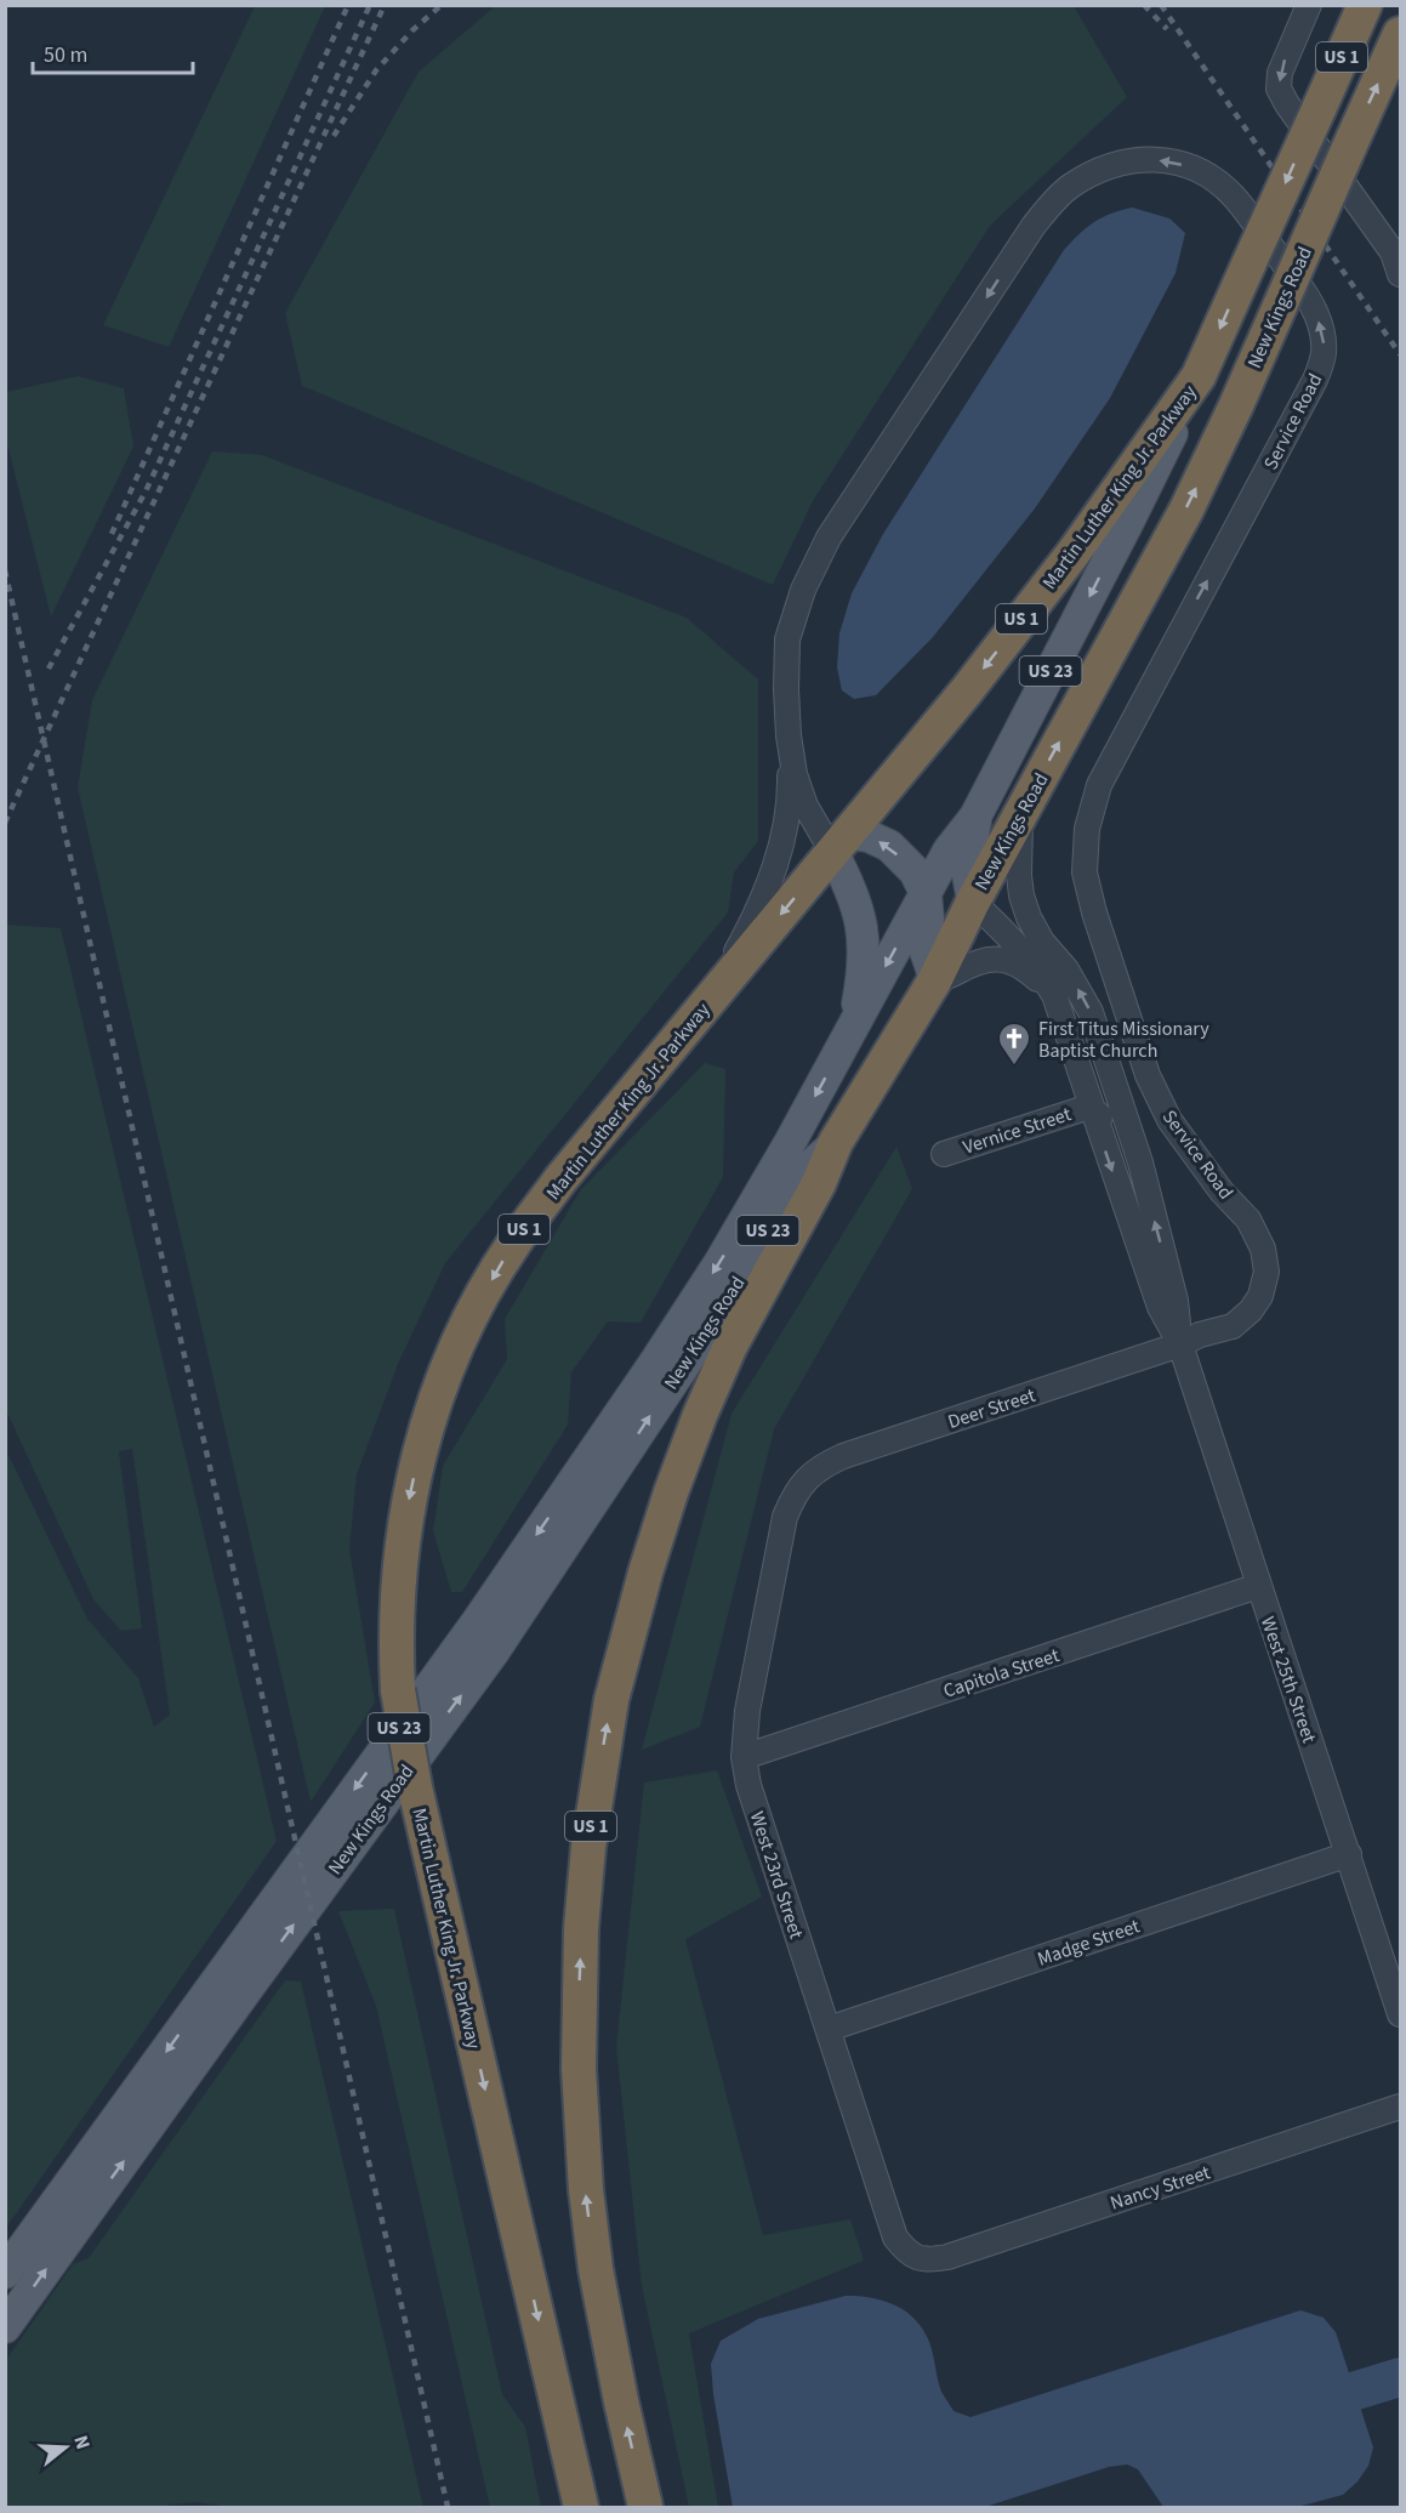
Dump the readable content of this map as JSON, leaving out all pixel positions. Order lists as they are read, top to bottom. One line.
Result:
{"streets":{"highway":["US 1","New Kings Road","Martin Luther King Jr. Parkway"],"main road":["US 23"],"street":["Service Road","Vernice Street","Deer Street","Capitola Street","West 25th Street","West 23rd Street","Madge Street","Nancy Street"]},"crossings":[["US 1","New Kings Road"],["New Kings Road","Martin Luther King Jr. Parkway"],["New Kings Road","West 25th Street"],["Service Road","Martin Luther King Jr. Parkway"],["Service Road","Deer Street"],["Service Road","West 25th Street"],["Vernice Street","West 25th Street"],["Deer Street","West 25th Street"],["Deer Street","West 23rd Street"],["Capitola Street","West 25th Street"],["Capitola Street","West 23rd Street"],["West 25th Street","Madge Street"],["West 23rd Street","Madge Street"],["West 23rd Street","Nancy Street"]],"places":{"church":["First Titus Missionary Baptist Church"]},"scale_bar":"50 m","north":"right"}
